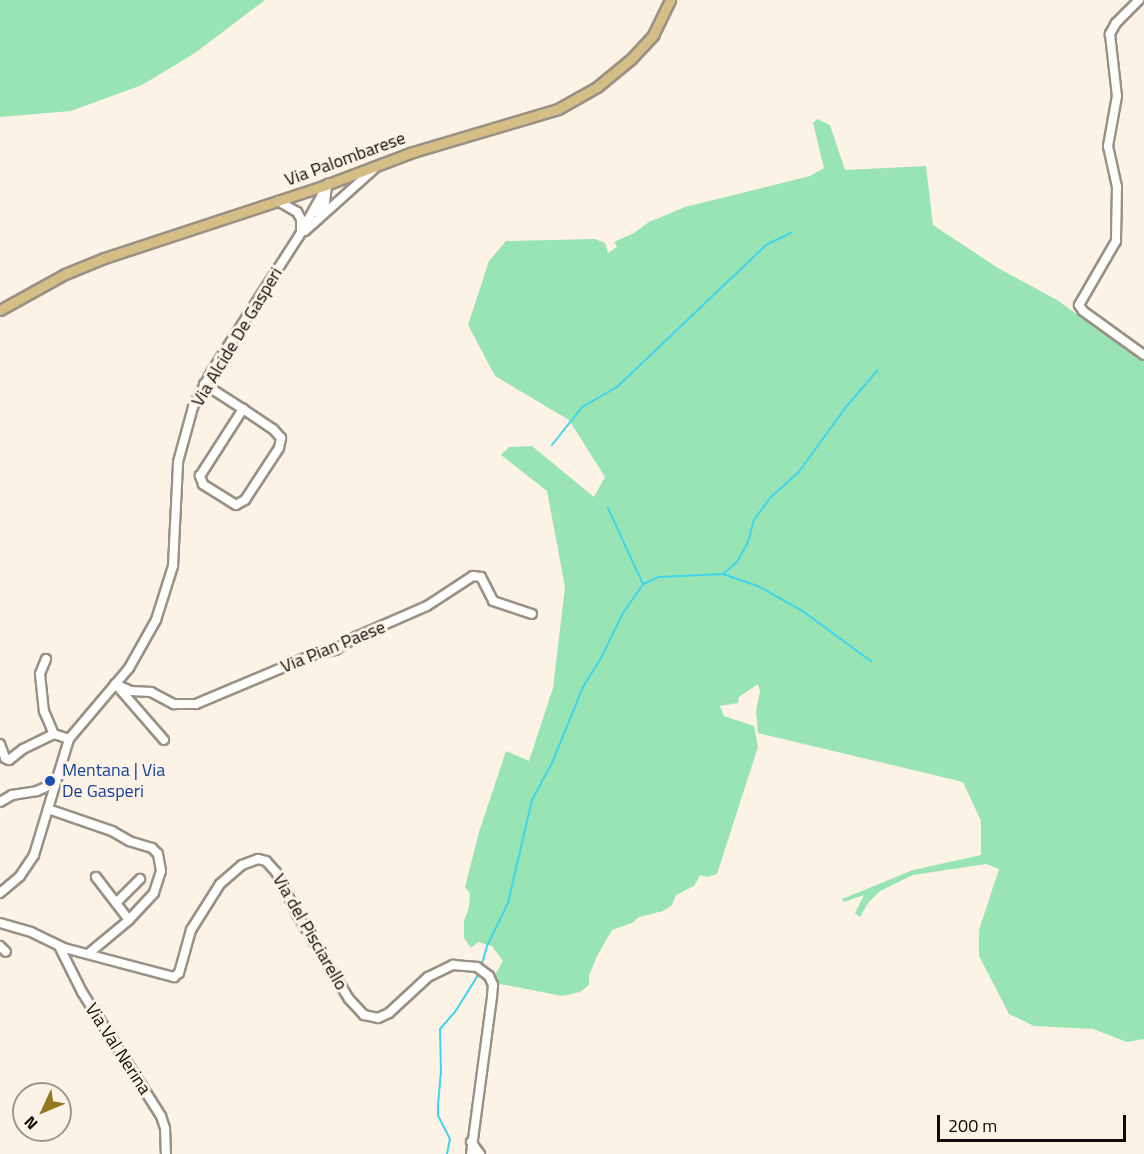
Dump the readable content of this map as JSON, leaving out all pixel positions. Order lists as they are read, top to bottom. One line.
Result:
{"streets":{"main road":["Via Palombarese"],"street":["Via Alcide De Gasperi","Via Pian Paese","Via del Pisciarello","Via Val Nerina"]},"crossings":[["Via Palombarese","Via Alcide De Gasperi"],["Via Alcide De Gasperi","Via Pian Paese"],["Via del Pisciarello","Via Val Nerina"]],"places":["Mentana | Via De Gasperi"],"scale_bar":"200 m","north":"bottom left"}
